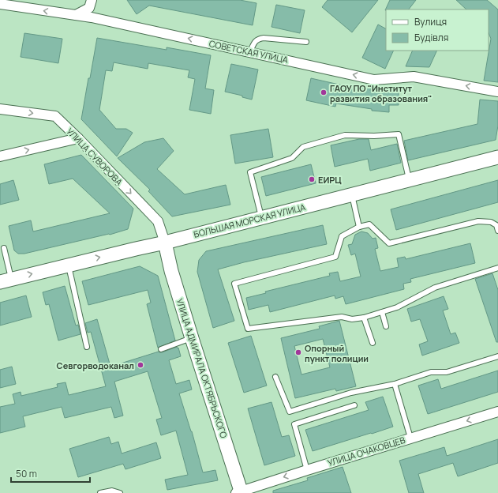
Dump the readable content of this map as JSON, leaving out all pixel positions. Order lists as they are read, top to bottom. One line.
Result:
{"streets":{"main road":["БОЛЬШАЯ МОРСКАЯ УЛИЦА","УЛИЦА АДМИРАЛА ОКТЯБРЬСКОГО"],"street":["СОВЕТСКАЯ УЛИЦА","УЛИЦА СУВОРОВА","УЛИЦА ОЧАКОВЦЕВ"]},"crossings":[["УЛИЦА СУВОРОВА","БОЛЬШАЯ МОРСКАЯ УЛИЦА"],["УЛИЦА СУВОРОВА","УЛИЦА АДМИРАЛА ОКТЯБРЬСКОГО"],["БОЛЬШАЯ МОРСКАЯ УЛИЦА","УЛИЦА АДМИРАЛА ОКТЯБРЬСКОГО"],["УЛИЦА АДМИРАЛА ОКТЯБРЬСКОГО","УЛИЦА ОЧАКОВЦЕВ"]],"one_way":["СОВЕТСКАЯ УЛИЦА","УЛИЦА СУВОРОВА","УЛИЦА ОЧАКОВЦЕВ"],"places":["ГАОУ ПО \"Институт развития образования\"","ЕИРЦ","Опорный пункт полиции","Севгорводоканал"],"legend":["Вулиця","Будівля"],"scale_bar":"50 m"}
